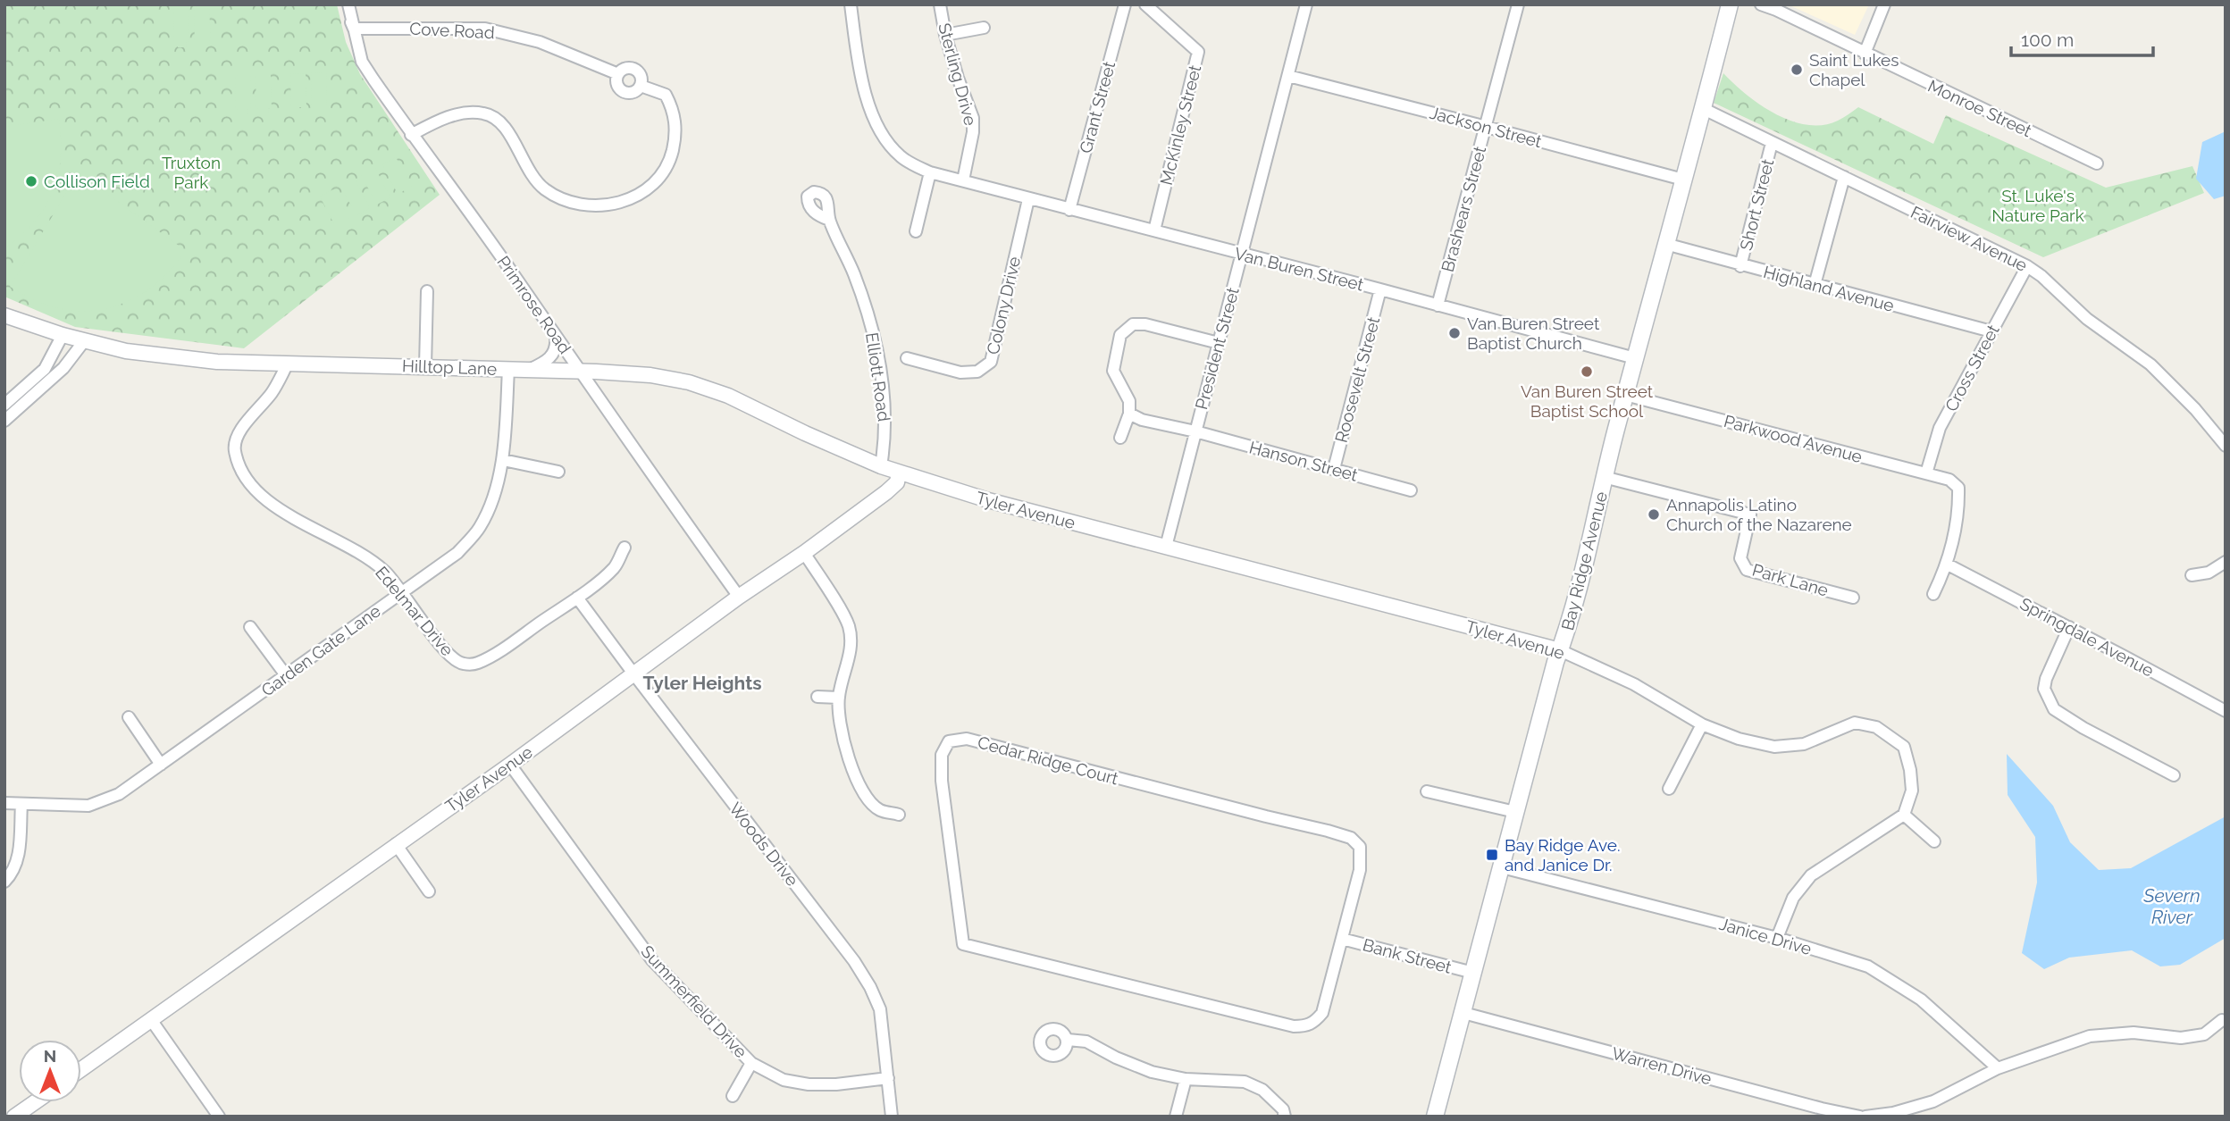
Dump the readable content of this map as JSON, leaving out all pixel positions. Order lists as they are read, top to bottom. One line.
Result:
{"streets":{"main road":["Bay Ridge Avenue"],"street":["Cove Road","Sterling Drive","Grant Street","Monroe Street","McKinley Street","Jackson Street","Short Street","Brashears Street","Fairview Avenue","Van Buren Street","Highland Avenue","Primrose Road","Colony Drive","President Street","Hilltop Lane","Cross Street","Elliott Road","Roosevelt Street","Parkwood Avenue","Hanson Street","Tyler Avenue","Park Lane","Edelmar Drive","Springdale Avenue","Garden Gate Lane","Cedar Ridge Court","Woods Drive","Janice Drive","Bank Street","Summerfield Drive","Warren Drive"]},"crossings":[["Cove Road","Primrose Road"],["Sterling Drive","Van Buren Street"],["Grant Street","Van Buren Street"],["McKinley Street","Van Buren Street"],["Jackson Street","Brashears Street"],["Jackson Street","President Street"],["Jackson Street","Bay Ridge Avenue"],["Short Street","Fairview Avenue"],["Short Street","Highland Avenue"],["Brashears Street","Van Buren Street"],["Fairview Avenue","Cross Street"],["Fairview Avenue","Bay Ridge Avenue"],["Van Buren Street","Colony Drive"],["Van Buren Street","President Street"],["Van Buren Street","Roosevelt Street"],["Van Buren Street","Bay Ridge Avenue"],["Highland Avenue","Cross Street"],["Highland Avenue","Bay Ridge Avenue"],["Primrose Road","Hilltop Lane"],["Primrose Road","Tyler Avenue"],["President Street","Hanson Street"],["President Street","Tyler Avenue"],["Hilltop Lane","Elliott Road"],["Hilltop Lane","Tyler Avenue"],["Hilltop Lane","Edelmar Drive"],["Hilltop Lane","Garden Gate Lane"],["Cross Street","Parkwood Avenue"],["Elliott Road","Tyler Avenue"],["Roosevelt Street","Hanson Street"],["Parkwood Avenue","Bay Ridge Avenue"],["Parkwood Avenue","Springdale Avenue"],["Tyler Avenue","Bay Ridge Avenue"],["Tyler Avenue","Woods Drive"],["Tyler Avenue","Summerfield Drive"],["Bay Ridge Avenue","Park Lane"],["Bay Ridge Avenue","Janice Drive"],["Bay Ridge Avenue","Bank Street"],["Bay Ridge Avenue","Warren Drive"],["Edelmar Drive","Garden Gate Lane"],["Edelmar Drive","Woods Drive"],["Cedar Ridge Court","Bank Street"],["Woods Drive","Summerfield Drive"]],"districts":["Tyler Heights"],"water":["Severn River"],"parks":["Truxton Park","St. Luke's Nature Park"],"places":{"other":["Saint Lukes Chapel","Collison Field","Van Buren Street Baptist Church","Van Buren Street Baptist School","Annapolis Latino Church of the Nazarene"],"transit":["Bay Ridge Ave. and Janice Dr."]},"scale_bar":"100 m","north":"top"}
